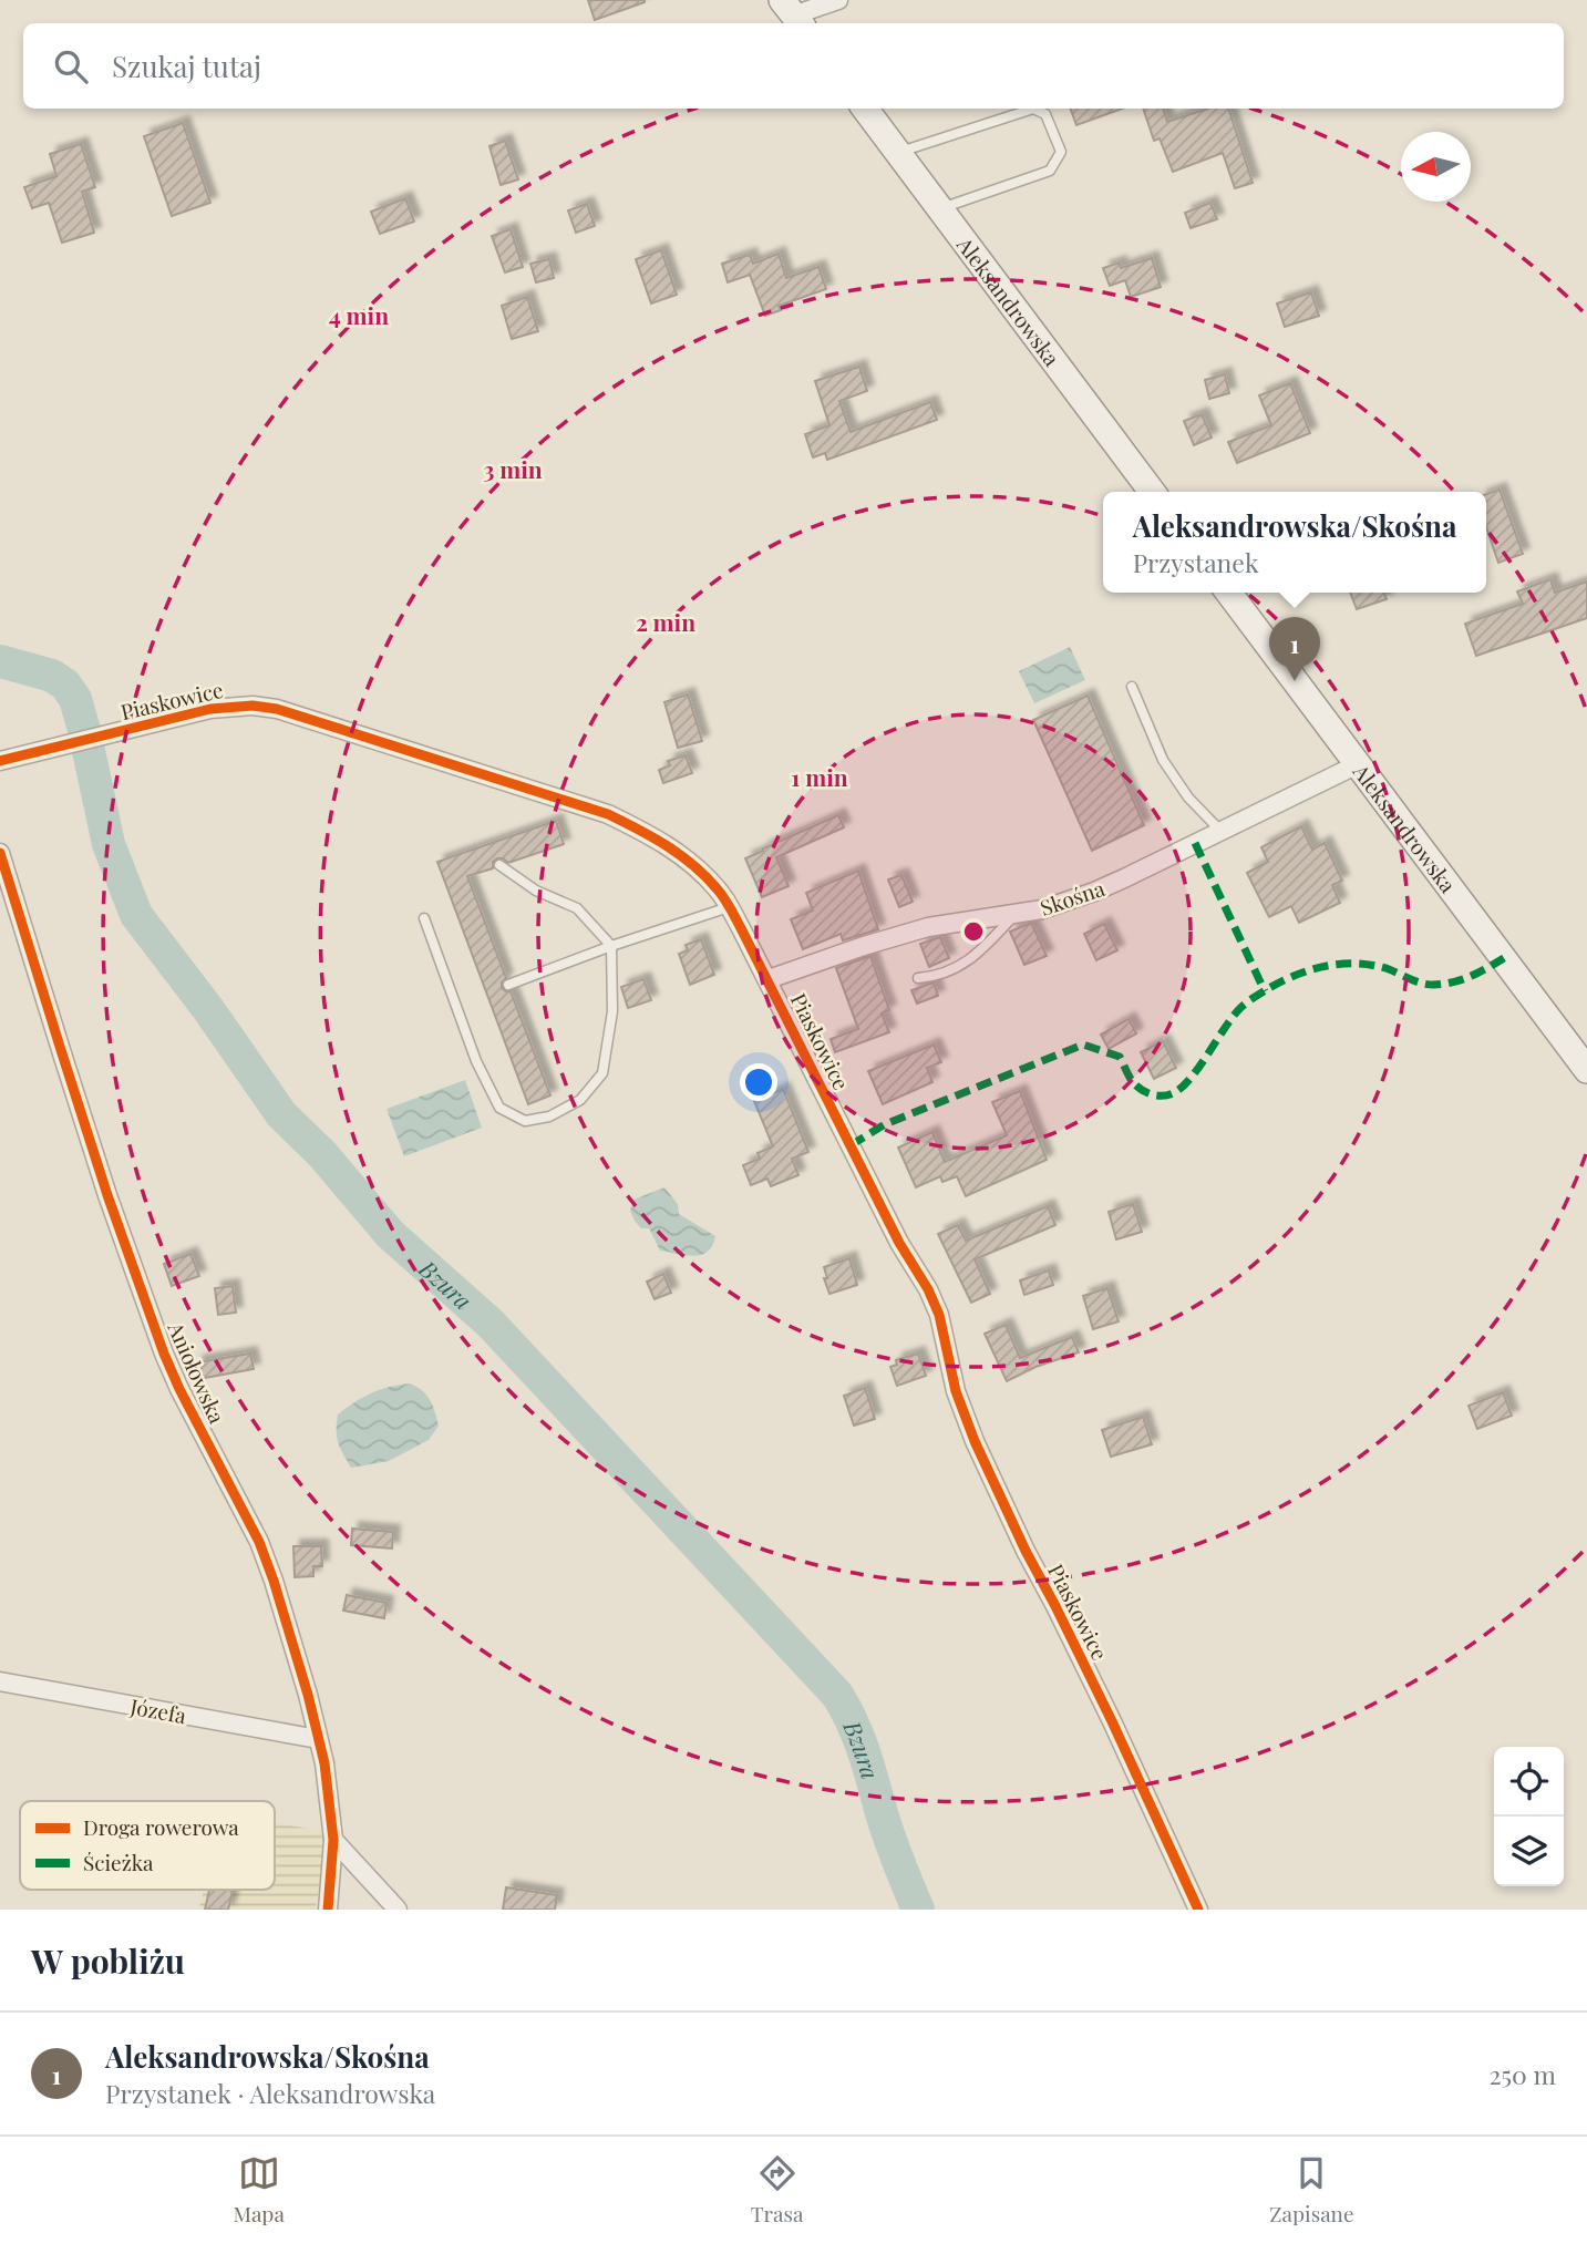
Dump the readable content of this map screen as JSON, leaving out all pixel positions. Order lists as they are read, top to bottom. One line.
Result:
{"streets":{"main road":["Aleksandrowska"],"street":["Piaskowice","Skośna","Aniołowska","Józefa"]},"crossings":[["Aleksandrowska","Skośna"],["Piaskowice","Skośna"],["Aniołowska","Józefa"]],"water":["Bzura"],"legend":["Droga rowerowa","Ścieżka"],"north":"left","page":{"search":"Szukaj tutaj","popup":["Aleksandrowska/Skośna","Przystanek"],"pins":"1","heading":"W pobliżu","list":[{"mark":"1","name":"Aleksandrowska/Skośna","note":"Przystanek · Aleksandrowska","value":"250 m"}],"nav":["Mapa","Trasa","Zapisane"]},"rings":["4 min","3 min","2 min","1 min"]}
